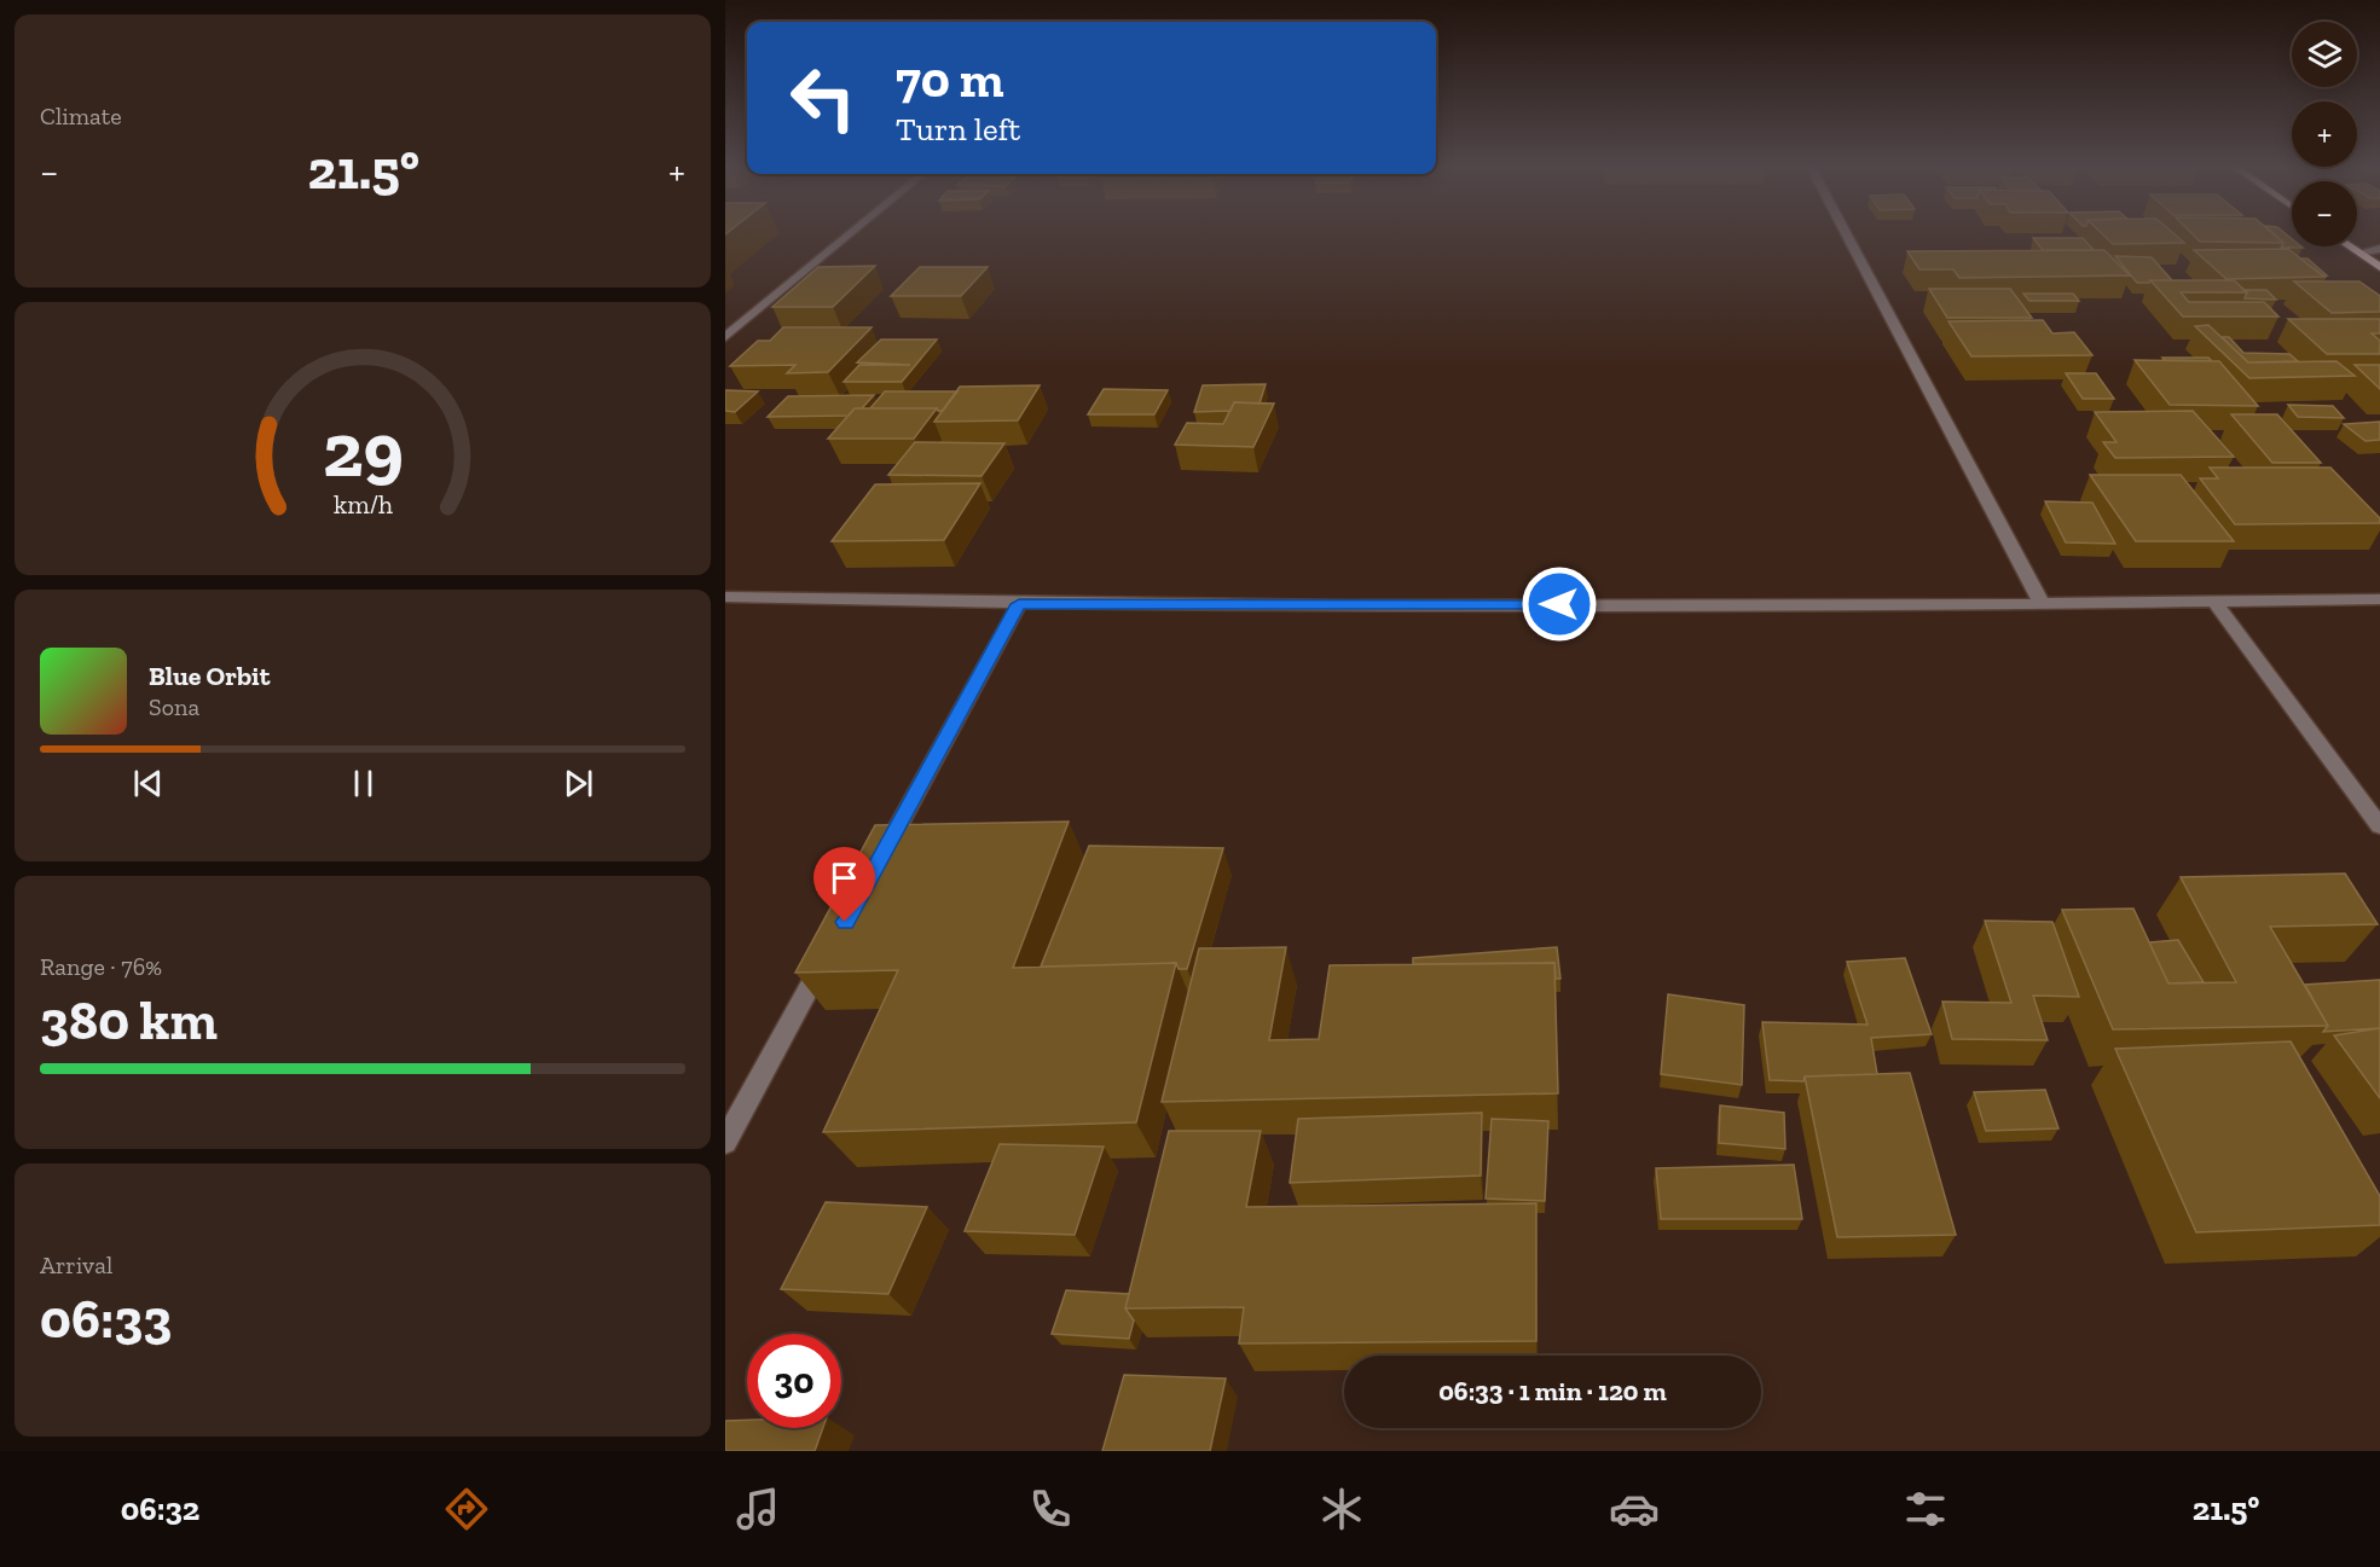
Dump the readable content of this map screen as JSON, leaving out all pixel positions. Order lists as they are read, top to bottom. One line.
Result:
{"page":{"tile":["Climate",["Range · 76%","380 km"],["Arrival","06:33"]],"map_buttons":["+","−"],"turn":["70 m","Turn left"],"heat":["−","21.5°","+"],"song":["Blue Orbit","Sona"],"limit":"30","trip":"06:33 · 1 min · 120 m","tabs":["06:32","21.5°"],"gauge":["29","km/h"]}}
